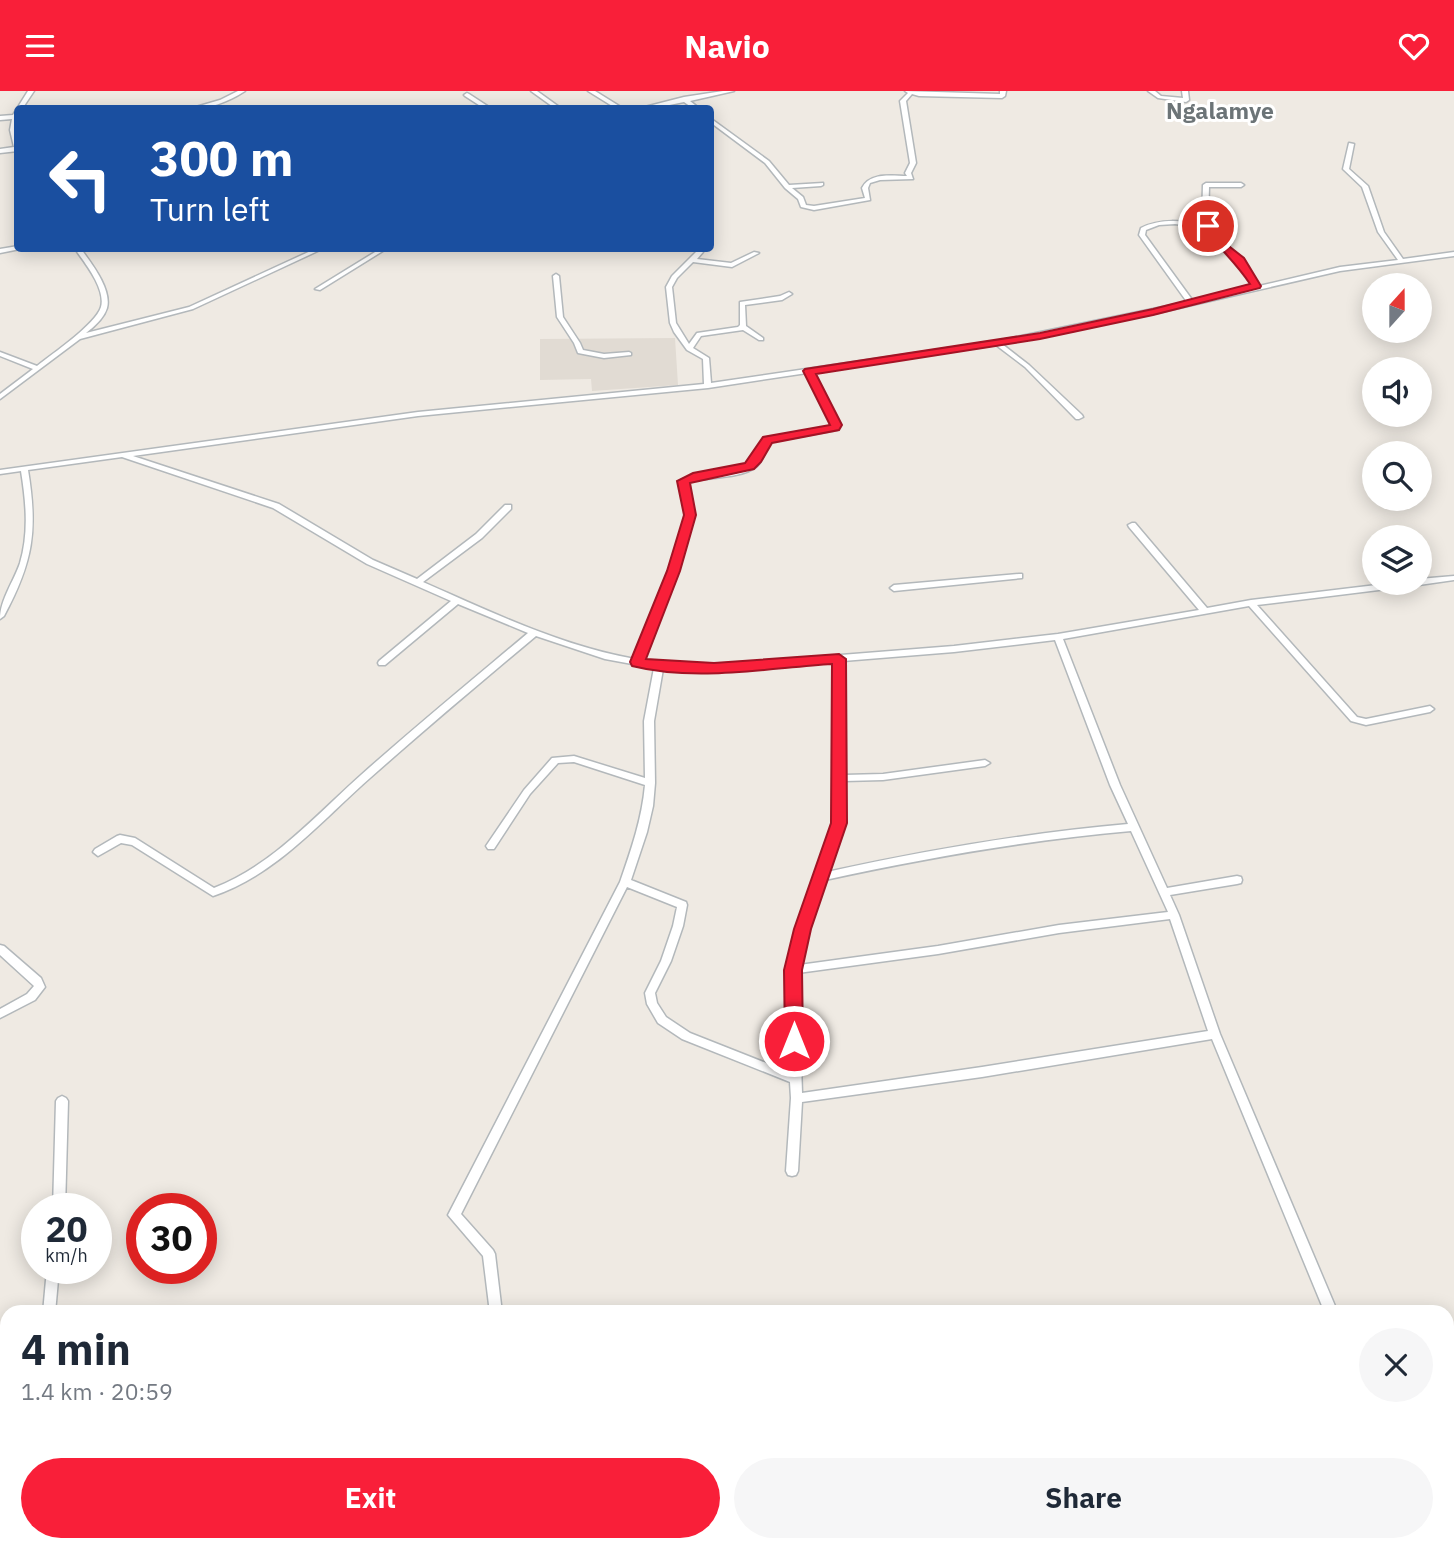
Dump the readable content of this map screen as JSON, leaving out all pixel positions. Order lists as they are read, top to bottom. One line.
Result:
{"districts":["Ngalamye"],"north":"top","page":{"header":"Navio","turn":["300 m","Turn left"],"speed":"20 km/h","limit":"30","heading":["4 min","1.4 km · 20:59"],"buttons":["Exit","Share"]}}
